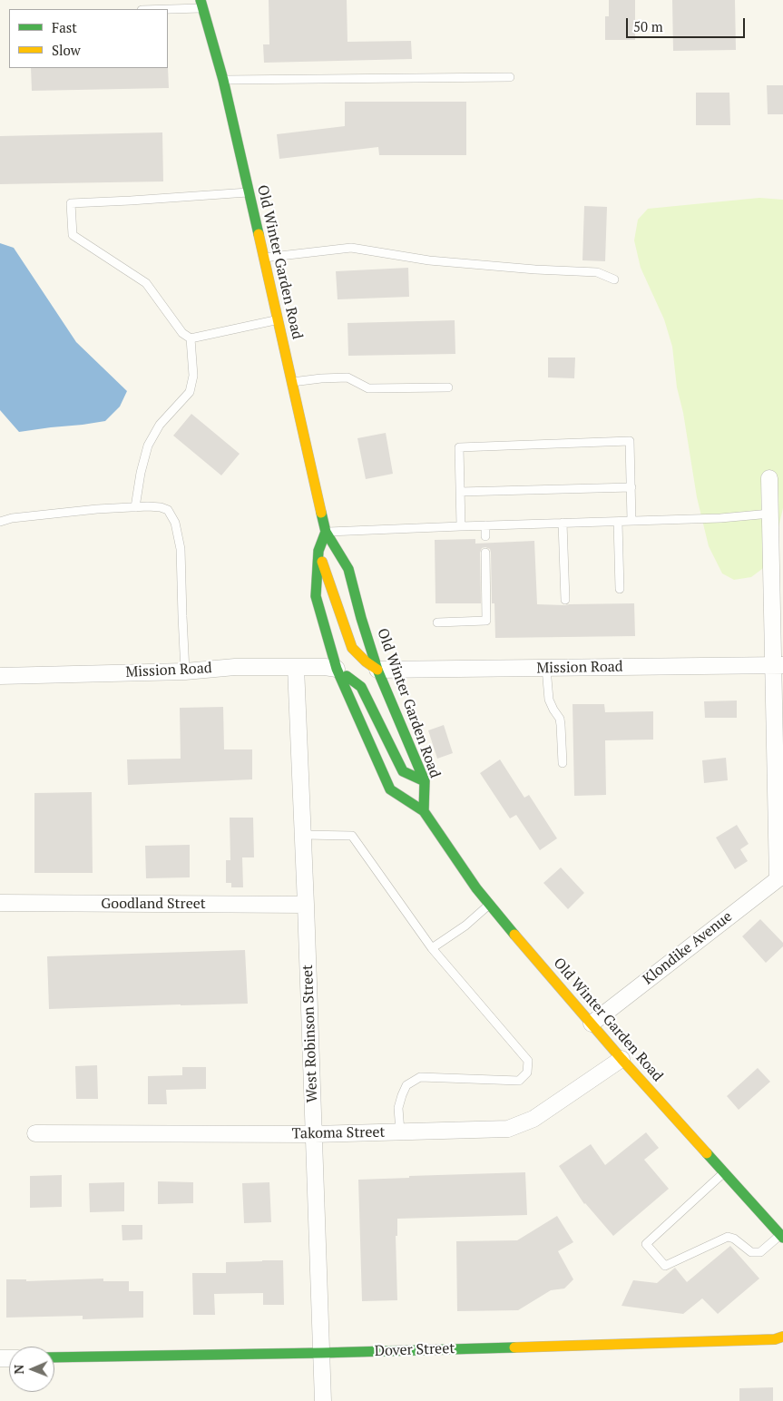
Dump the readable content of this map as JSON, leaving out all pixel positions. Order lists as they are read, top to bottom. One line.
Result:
{"streets":{"main road":["Old Winter Garden Road","Dover Street"],"street":["Mission Road","Goodland Street","Klondike Avenue","West Robinson Street","Takoma Street"]},"crossings":[["Old Winter Garden Road","Mission Road"],["Old Winter Garden Road","Klondike Avenue"],["Old Winter Garden Road","Takoma Street"],["Mission Road","West Robinson Street"],["Goodland Street","West Robinson Street"],["West Robinson Street","Takoma Street"],["West Robinson Street","Dover Street"]],"legend":["Fast","Slow"],"scale_bar":"50 m","north":"left"}
